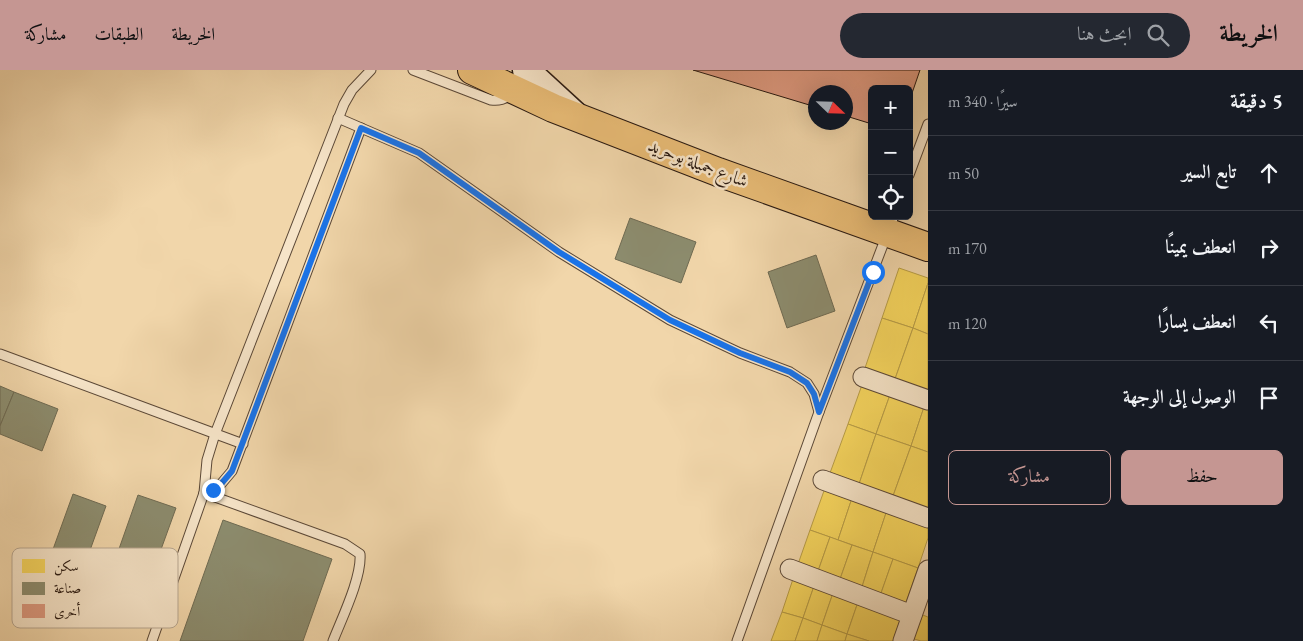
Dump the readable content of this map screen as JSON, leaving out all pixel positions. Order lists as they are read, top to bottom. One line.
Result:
{"streets":{"main road":["شارع جميلة بوحريد"]},"legend":["سكن","صناعة","أخرى"],"north":"bottom right","page":{"header":"الخريطة","search":"ابحث هنا","nav":["الخريطة","الطبقات","مشاركة"],"heading":["5 دقيقة","سيرًا · 340 m"],"map_buttons":["+","−"],"list":[["تابع السير","50 m"],["انعطف يمينًا","170 m"],["انعطف يسارًا","120 m"],"الوصول إلى الوجهة"],"buttons":["حفظ","مشاركة"]}}
